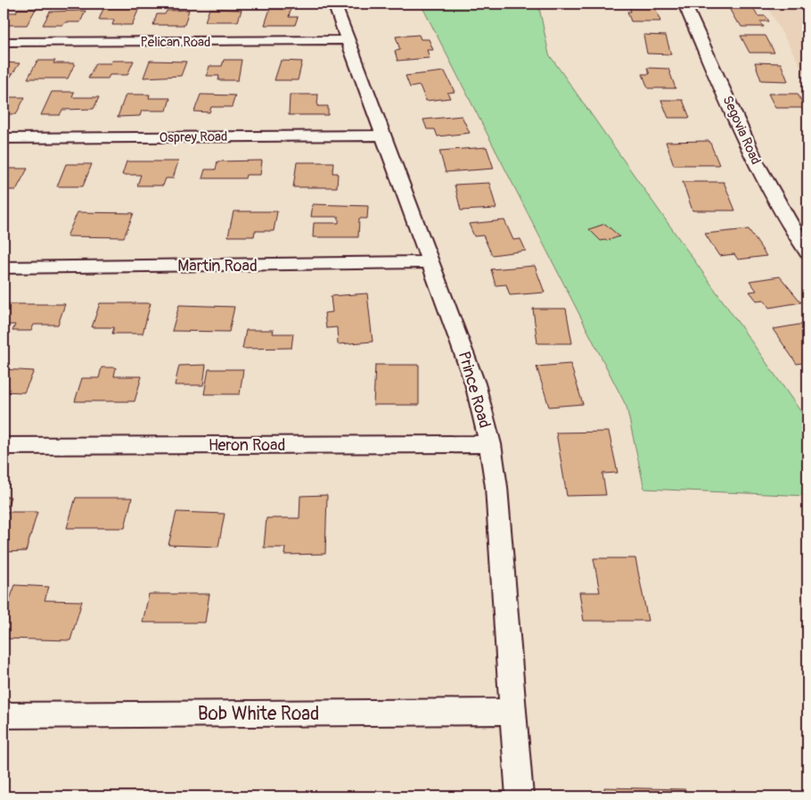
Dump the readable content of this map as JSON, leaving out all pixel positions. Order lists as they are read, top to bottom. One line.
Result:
{"streets":{"street":["Pelican Road","Segovia Road","Osprey Road","Martin Road","Prince Road","Heron Road","Bob White Road"]},"crossings":[["Pelican Road","Prince Road"],["Osprey Road","Prince Road"],["Martin Road","Prince Road"],["Prince Road","Heron Road"],["Prince Road","Bob White Road"]]}
